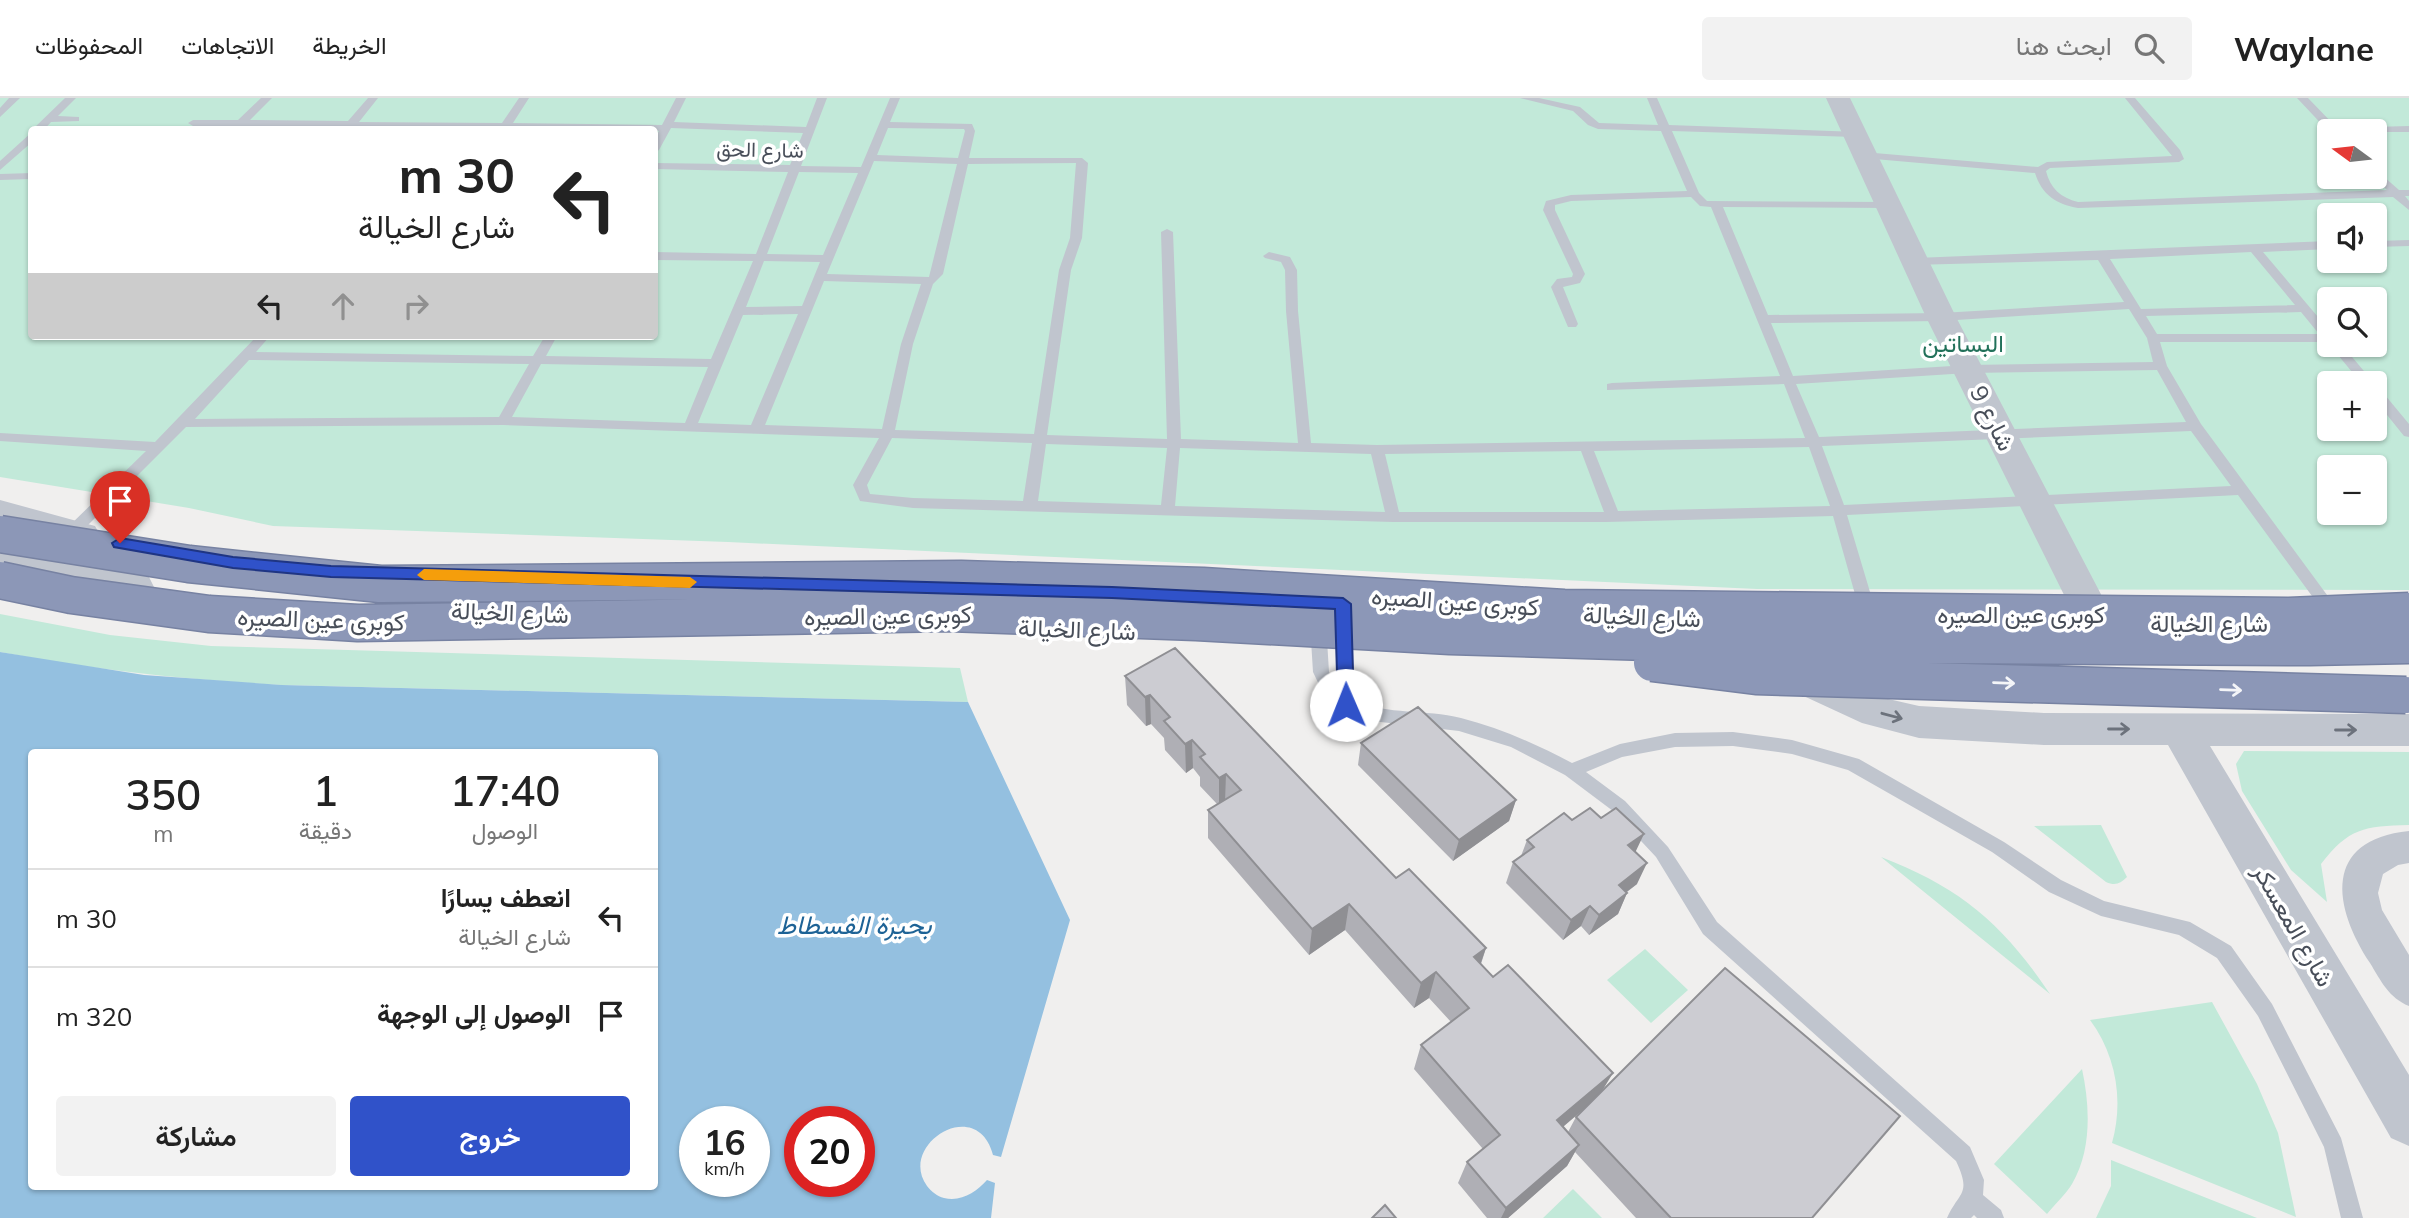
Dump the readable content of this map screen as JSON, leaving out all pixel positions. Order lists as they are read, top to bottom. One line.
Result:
{"streets":{"highway":["كوبرى عين الصيره"],"street":["شارع 9","شارع الخيالة","شارع المعسكر"],"lane":["شارع الحق"]},"crossings":[["شارع 9","شارع الخيالة"]],"water":["بحيرة الفسطاط"],"parks":["البساتين"],"north":"left","page":{"header":"Waylane","search":"ابحث هنا","nav":["الخريطة","الاتجاهات","المحفوظات"],"map_buttons":["+","−"],"turn":["30 m","شارع الخيالة"],"eta":["17:40","الوصول","1","دقيقة","350","m"],"list":[{"name":"انعطف يسارًا","note":"شارع الخيالة","value":"30 m"},{"name":"الوصول إلى الوجهة","value":"320 m"}],"buttons":["خروج","مشاركة"],"speed":"16 km/h","limit":"20"}}
